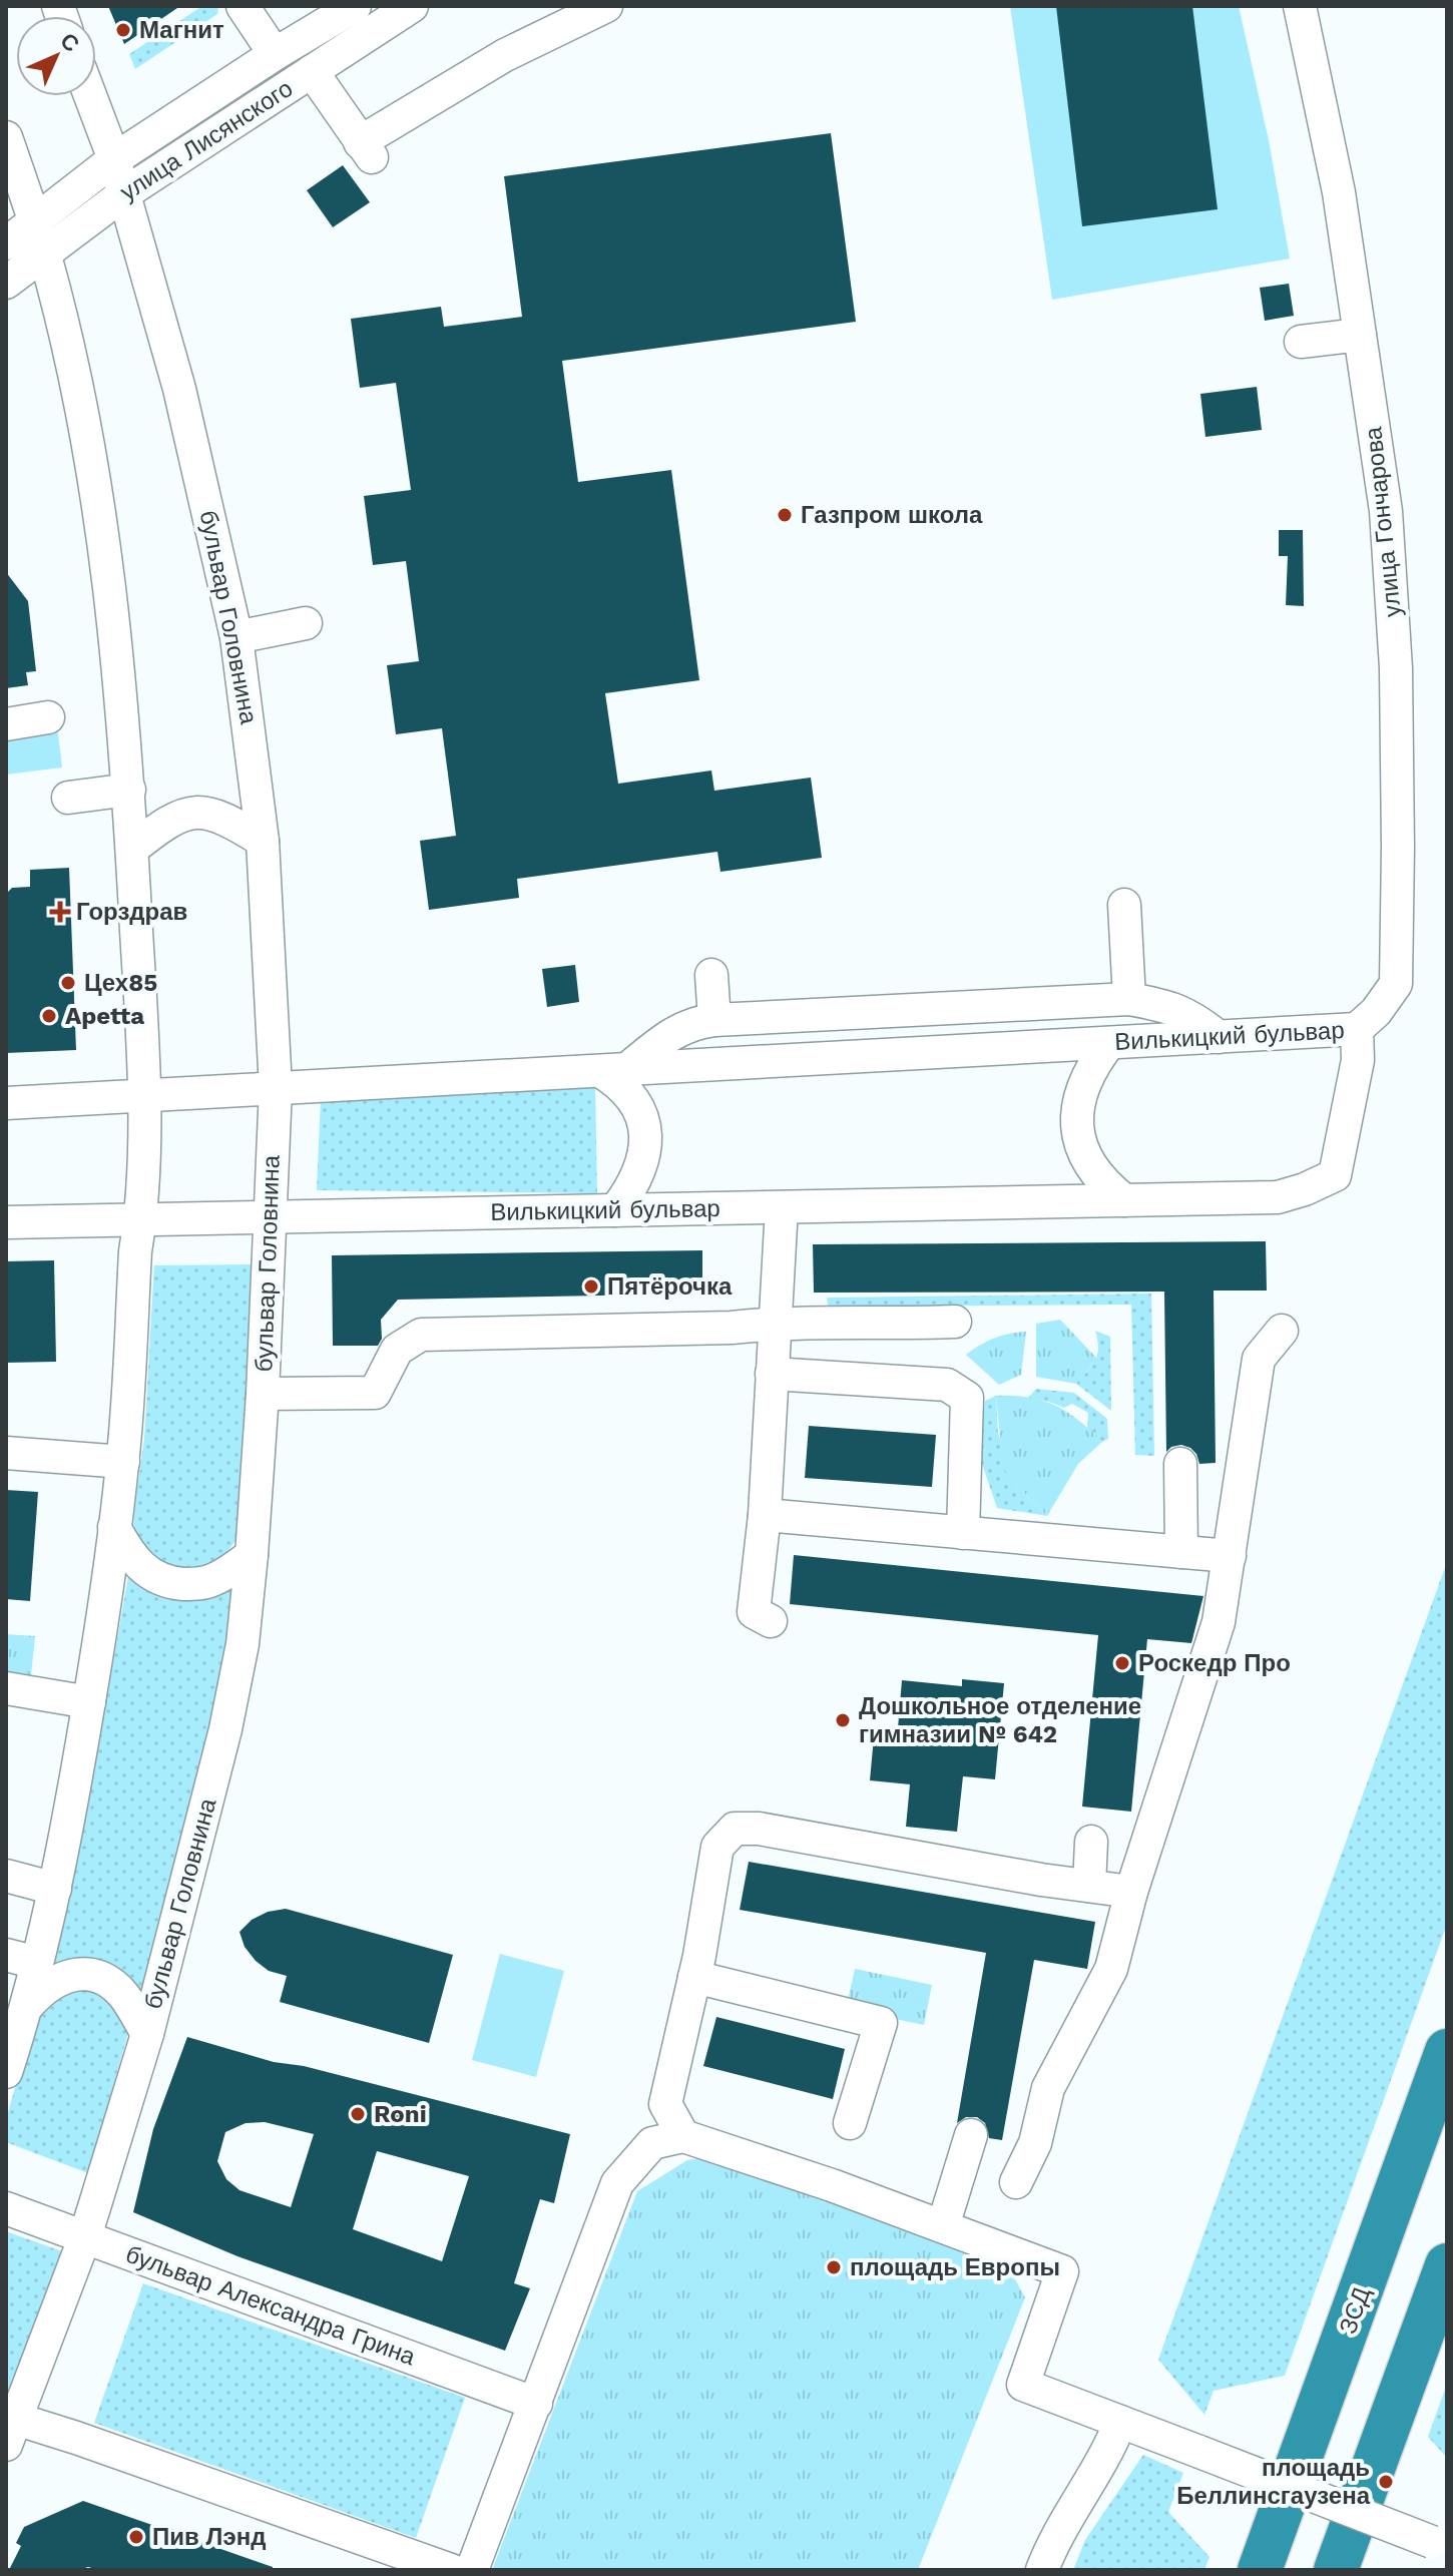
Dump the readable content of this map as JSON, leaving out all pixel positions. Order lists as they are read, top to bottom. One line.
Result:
{"streets":{"highway":["ЗСД"],"street":["улица Лисянского","улица Гончарова","бульвар Головнина","Вилькицкий бульвар","бульвар Александра Грина"]},"crossings":[["улица Лисянского","бульвар Головнина"],["улица Гончарова","Вилькицкий бульвар"],["бульвар Головнина","Вилькицкий бульвар"],["бульвар Головнина","бульвар Александра Грина"]],"places":{"other":["Магнит","Газпром школа","Цех85","Apetta","Пятёрочка","Роскедр Про","Дошкольное отделение гимназии № 642","Roni","площадь Европы","площадь Беллинсгаузена","Пив Лэнд"],"health":["Горздрав"]},"north":"top right"}
